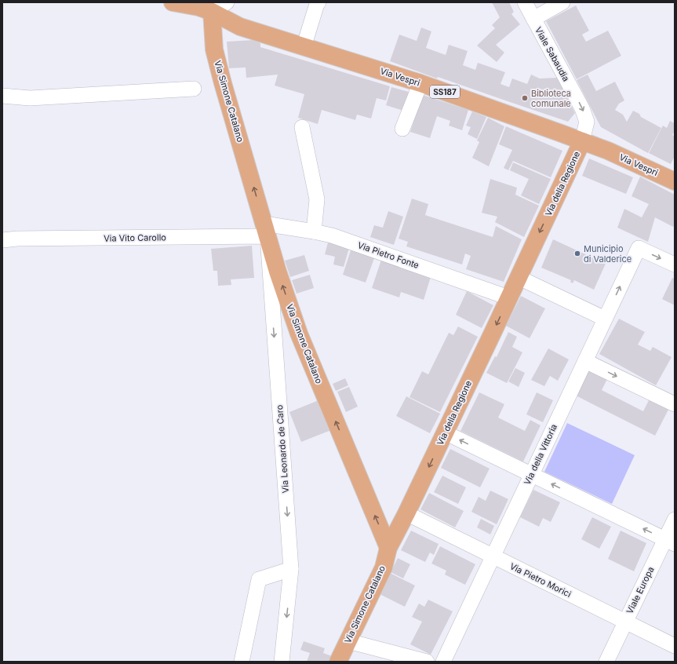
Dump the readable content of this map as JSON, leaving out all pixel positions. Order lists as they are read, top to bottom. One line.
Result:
{"streets":{"main road":["Via Vespri","SS187","Via Simone Catalano","Via della Regione"],"street":["Viale Sabaudia","Via Vito Carollo","Via Pietro Fonte","Via Leonardo de Caro","Via della Vittoria","Via Pietro Morici","Viale Europa"]},"crossings":[["Viale Sabaudia","Via Vespri"],["Viale Sabaudia","Via della Regione"],["Via Vespri","SS187"],["Via Vespri","Via Simone Catalano"],["Via Vespri","Via della Regione"],["SS187","Via Simone Catalano"],["Via Simone Catalano","Via della Regione"],["Via Simone Catalano","Via Vito Carollo"],["Via Simone Catalano","Via Pietro Fonte"],["Via Simone Catalano","Via Leonardo de Caro"],["Via della Regione","Via Pietro Fonte"],["Via della Regione","Via Pietro Morici"],["Via Vito Carollo","Via Pietro Fonte"],["Via Vito Carollo","Via Leonardo de Caro"],["Via Pietro Fonte","Via Leonardo de Caro"],["Via della Vittoria","Via Pietro Morici"],["Via Pietro Morici","Viale Europa"]],"one_way":["Viale Sabaudia","Via Simone Catalano","Via della Regione","Via Leonardo de Caro"],"places":["Biblioteca comunale","Municipio di Valderice"]}
